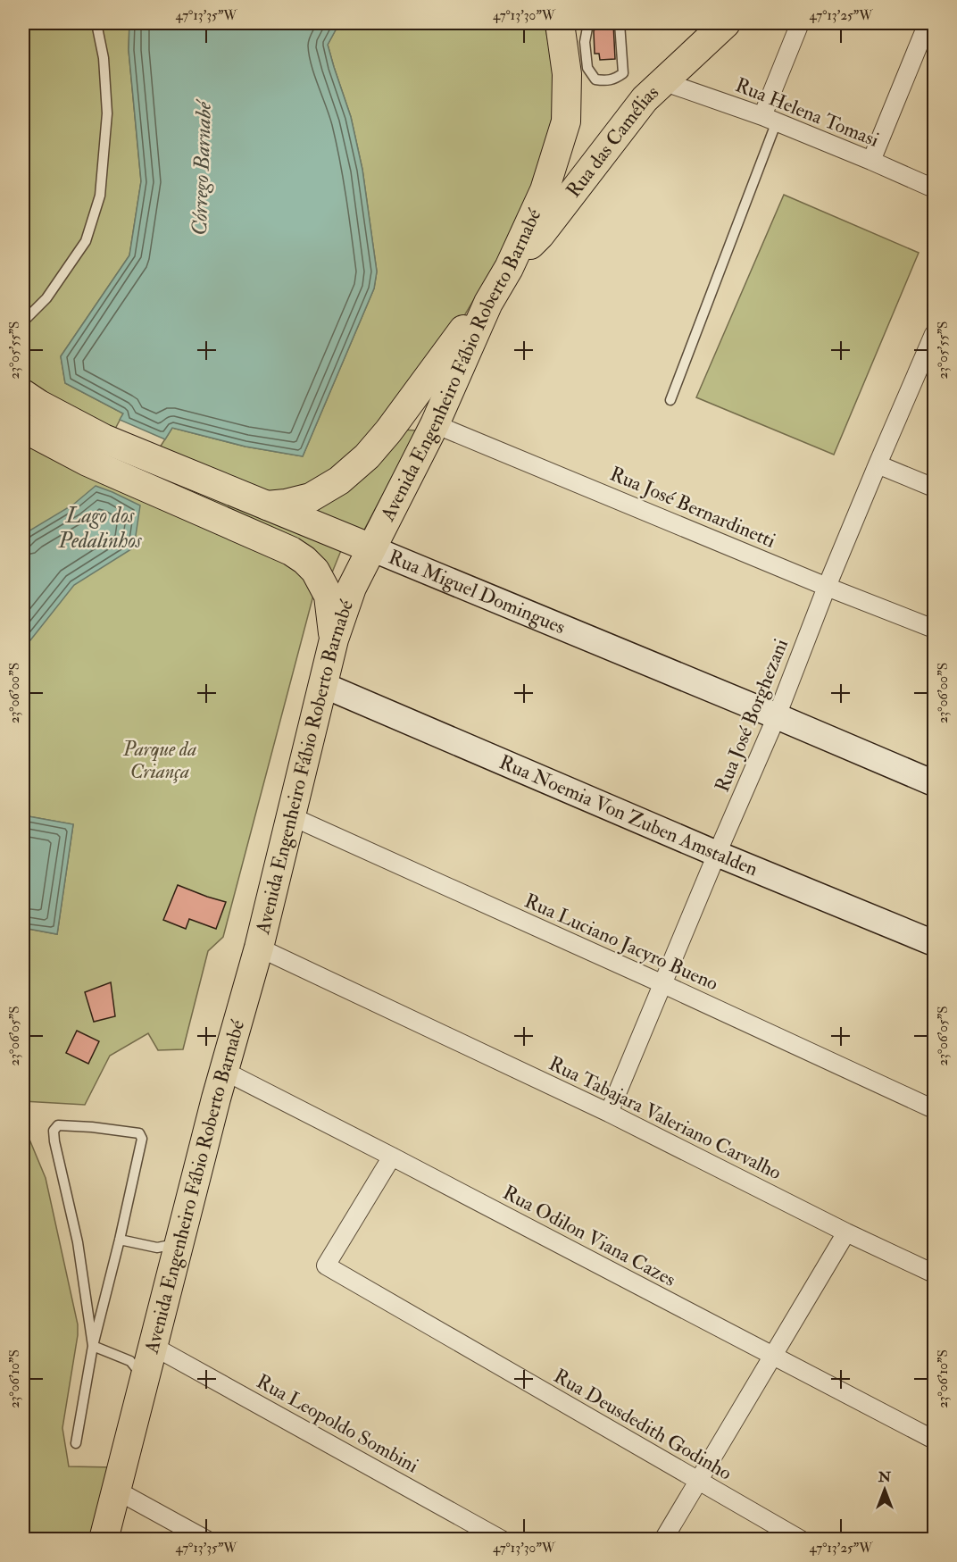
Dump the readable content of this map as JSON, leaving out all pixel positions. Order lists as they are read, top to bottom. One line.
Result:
{"streets":{"main road":["Rua das Camélias","Avenida Engenheiro Fábio Roberto Barnabé","Rua Miguel Domingues","Rua Noemia Von Zuben Amstalden"],"street":["Rua Helena Tomasi","Rua José Bernardinetti","Rua José Borghezani","Rua Luciano Jacyro Bueno","Rua Tabajara Valeriano Carvalho","Rua Odilon Viana Cazes","Rua Leopoldo Sombini","Rua Deusdedith Godinho"]},"crossings":[["Rua Helena Tomasi","Rua das Camélias"],["Rua das Camélias","Avenida Engenheiro Fábio Roberto Barnabé"],["Avenida Engenheiro Fábio Roberto Barnabé","Rua José Bernardinetti"],["Avenida Engenheiro Fábio Roberto Barnabé","Rua Miguel Domingues"],["Avenida Engenheiro Fábio Roberto Barnabé","Rua Noemia Von Zuben Amstalden"],["Avenida Engenheiro Fábio Roberto Barnabé","Rua Luciano Jacyro Bueno"],["Avenida Engenheiro Fábio Roberto Barnabé","Rua Tabajara Valeriano Carvalho"],["Avenida Engenheiro Fábio Roberto Barnabé","Rua Odilon Viana Cazes"],["Avenida Engenheiro Fábio Roberto Barnabé","Rua Leopoldo Sombini"],["Rua José Bernardinetti","Rua José Borghezani"],["Rua Miguel Domingues","Rua José Borghezani"],["Rua José Borghezani","Rua Noemia Von Zuben Amstalden"],["Rua José Borghezani","Rua Luciano Jacyro Bueno"],["Rua José Borghezani","Rua Tabajara Valeriano Carvalho"],["Rua Odilon Viana Cazes","Rua Deusdedith Godinho"]],"water":["Córrego Barnabé","Lago dos Pedalinhos"],"parks":["Parque da Criança"],"north":"top","coordinates":["47°13'35\"W","47°13'30\"W","47°13'25\"W","23°05'55\"S","23°06'00\"S","23°06'05\"S","23°06'10\"S"]}
